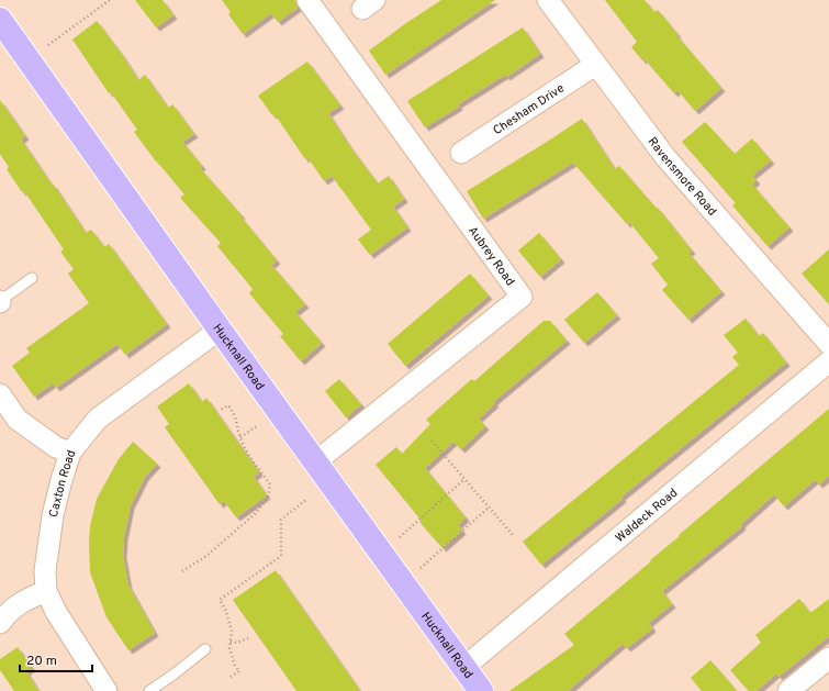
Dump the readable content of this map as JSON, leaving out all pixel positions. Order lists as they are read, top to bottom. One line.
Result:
{"streets":{"main road":["Hucknall Road"],"street":["Chesham Drive","Ravensmore Road","Aubrey Road","Caxton Road","Waldeck Road"]},"crossings":[["Chesham Drive","Ravensmore Road"],["Aubrey Road","Hucknall Road"],["Hucknall Road","Caxton Road"],["Hucknall Road","Waldeck Road"]],"scale_bar":"20 m"}
